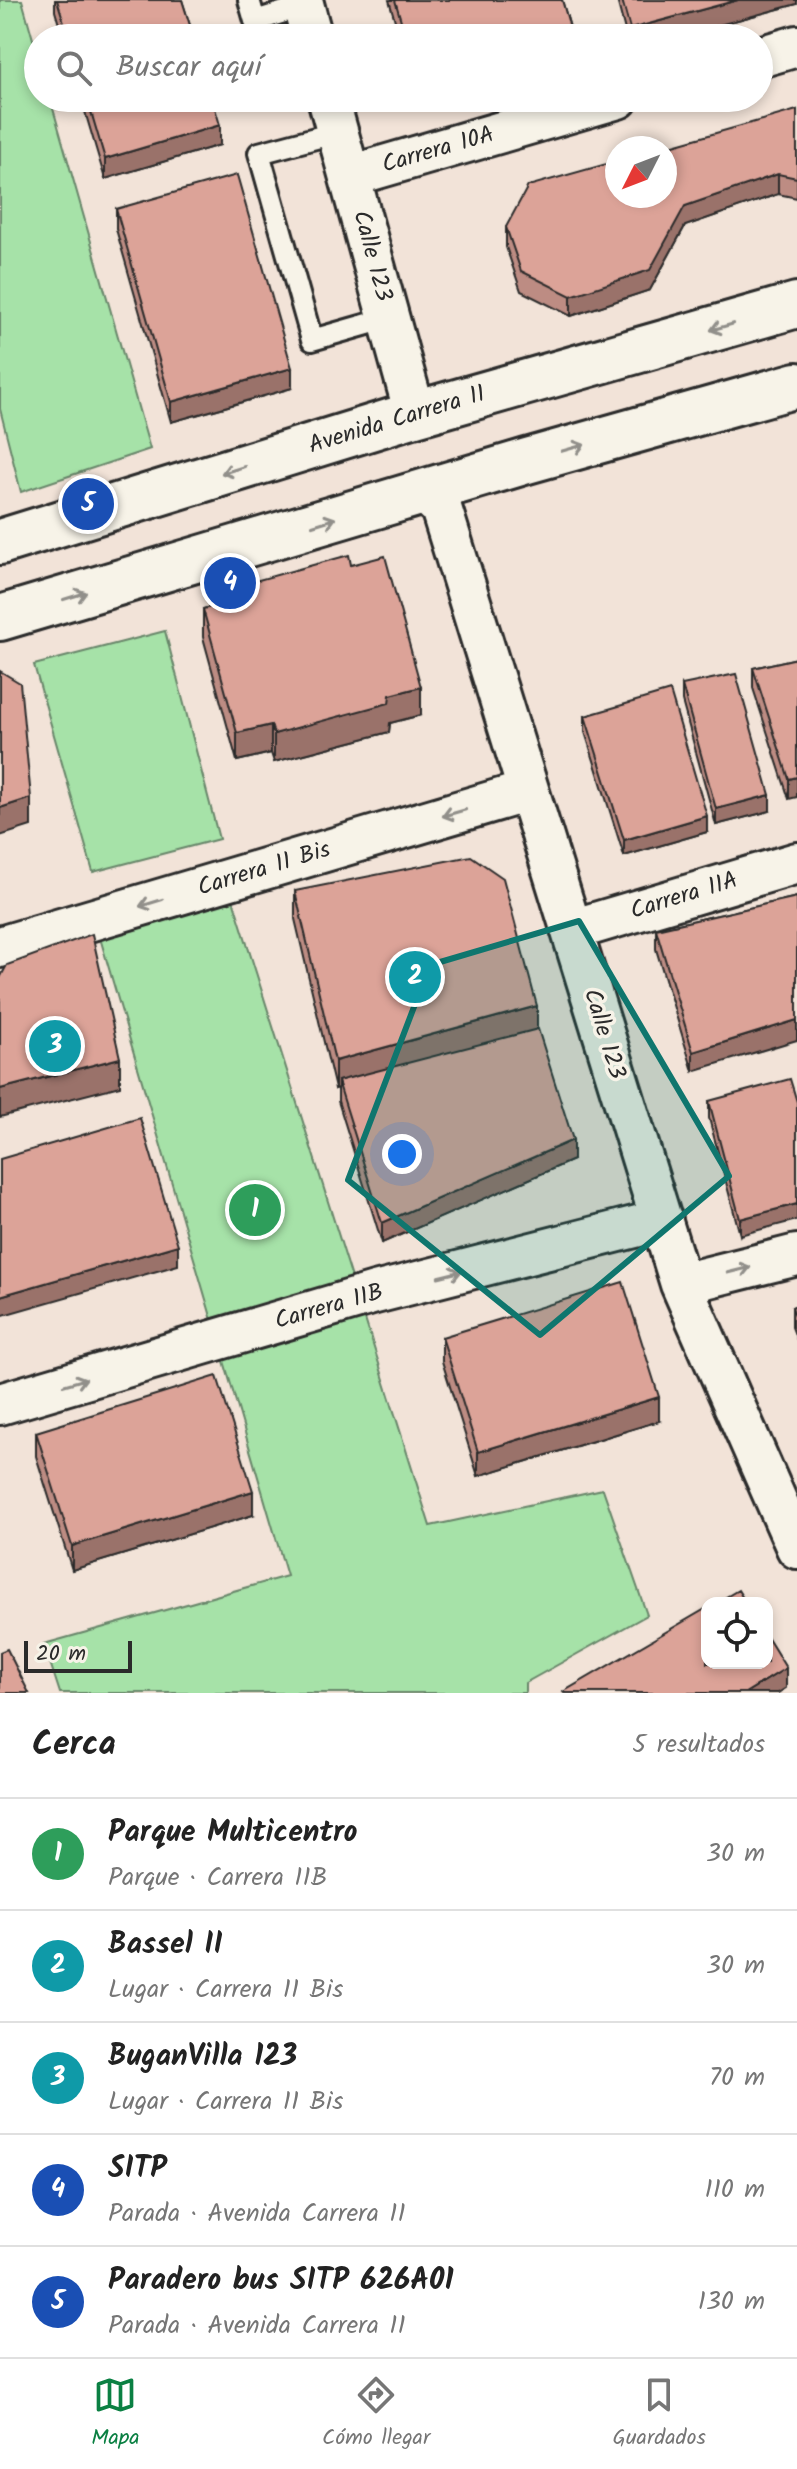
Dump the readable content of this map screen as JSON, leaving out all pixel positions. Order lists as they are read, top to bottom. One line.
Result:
{"streets":{"main road":["Avenida Carrera 11"],"street":["Carrera 10A","Calle 123","Carrera 11 Bis","Carrera 11A","Carrera 11B"]},"crossings":[["Carrera 10A","Calle 123"],["Calle 123","Avenida Carrera 11"],["Calle 123","Carrera 11 Bis"],["Calle 123","Carrera 11A"],["Calle 123","Carrera 11B"]],"one_way":["Carrera 11 Bis","Carrera 11B"],"scale_bar":"20 m","north":"bottom left","page":{"search":"Buscar aquí","pins":["5","4","2","3","1"],"scale":"20 m","heading":["Cerca","5 resultados"],"list":[{"mark":"1","name":"Parque Multicentro","note":"Parque · Carrera 11B","value":"30 m"},{"mark":"2","name":"Bassel II","note":"Lugar · Carrera 11 Bis","value":"30 m"},{"mark":"3","name":"BuganVilla 123","note":"Lugar · Carrera 11 Bis","value":"70 m"},{"mark":"4","name":"SITP","note":"Parada · Avenida Carrera 11","value":"110 m"},{"mark":"5","name":"Paradero bus SITP 626A01","note":"Parada · Avenida Carrera 11","value":"130 m"}],"nav":["Mapa","Cómo llegar","Guardados"]}}
